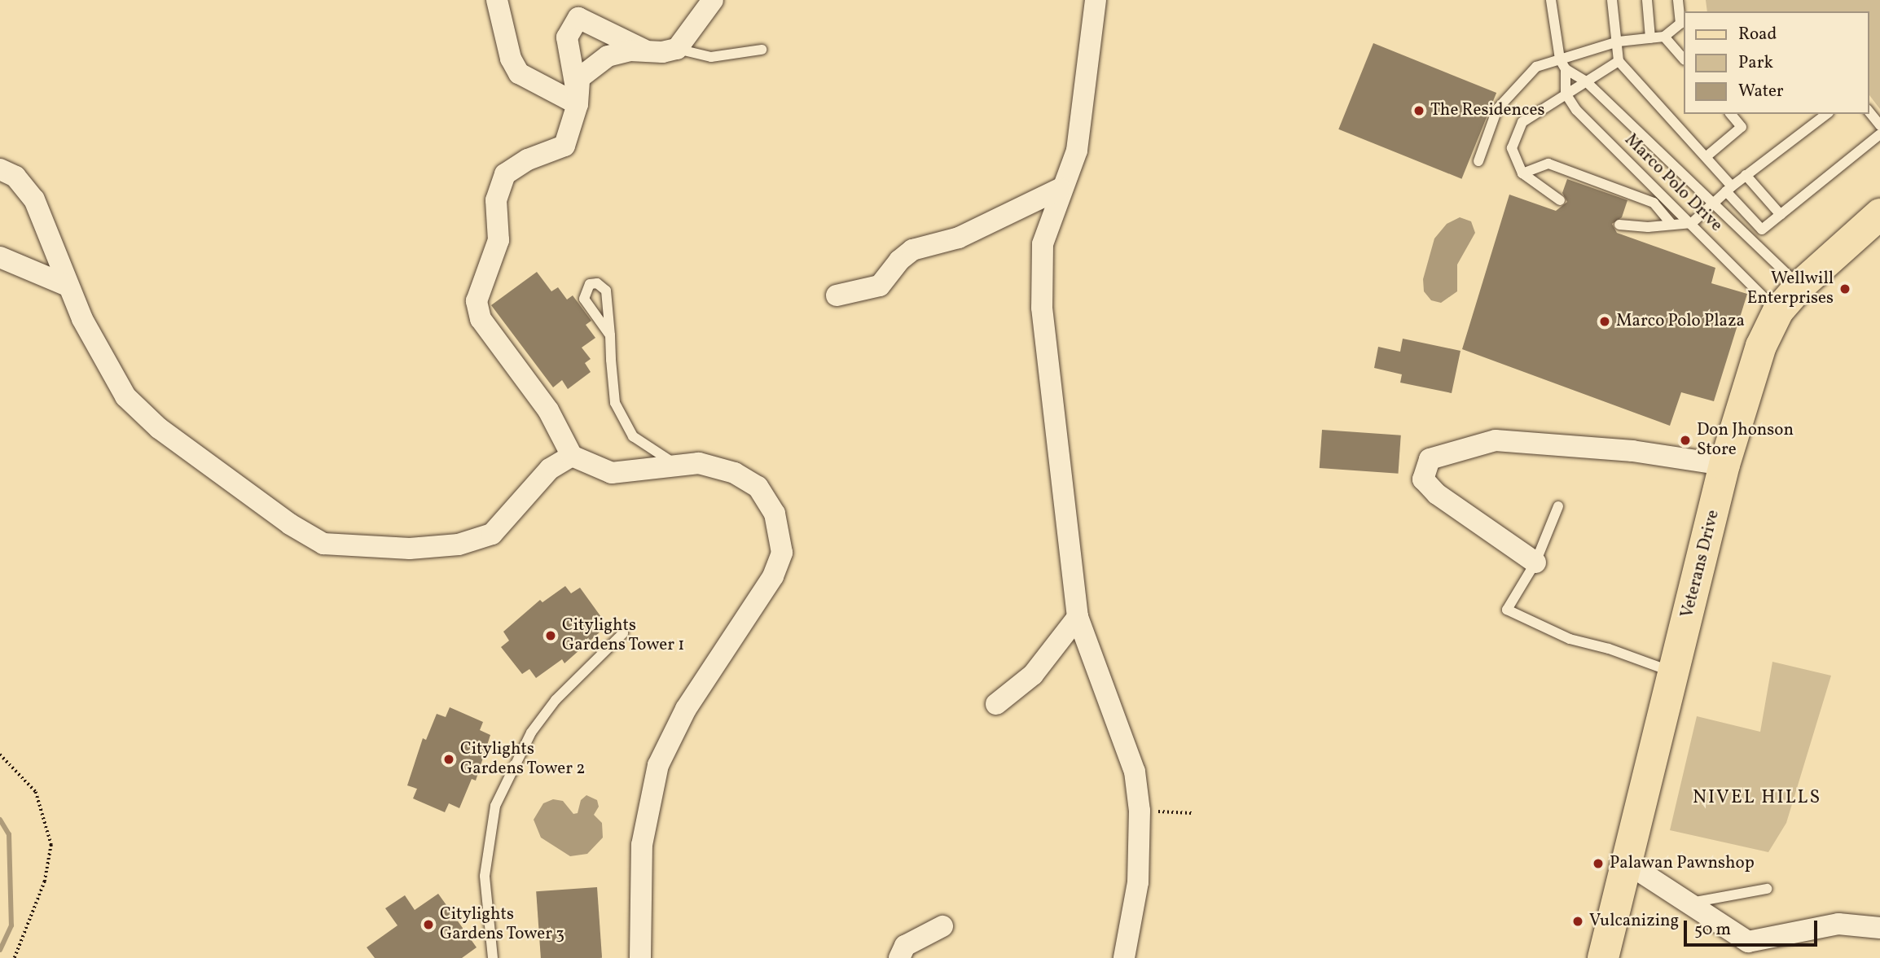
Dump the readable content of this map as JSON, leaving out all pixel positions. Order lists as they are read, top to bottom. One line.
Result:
{"streets":{"main road":["Veterans Drive"],"lane":["Marco Polo Drive"]},"crossings":[["Marco Polo Drive","Veterans Drive"]],"districts":["NIVEL HILLS"],"places":["The Residences","Wellwill Enterprises","Marco Polo Plaza","Don Jhonson Store","Citylights Gardens Tower 1","Citylights Gardens Tower 2","Palawan Pawnshop","Vulcanizing","Citylights Gardens Tower 3"],"legend":["Road","Park","Water"],"scale_bar":"50 m"}
